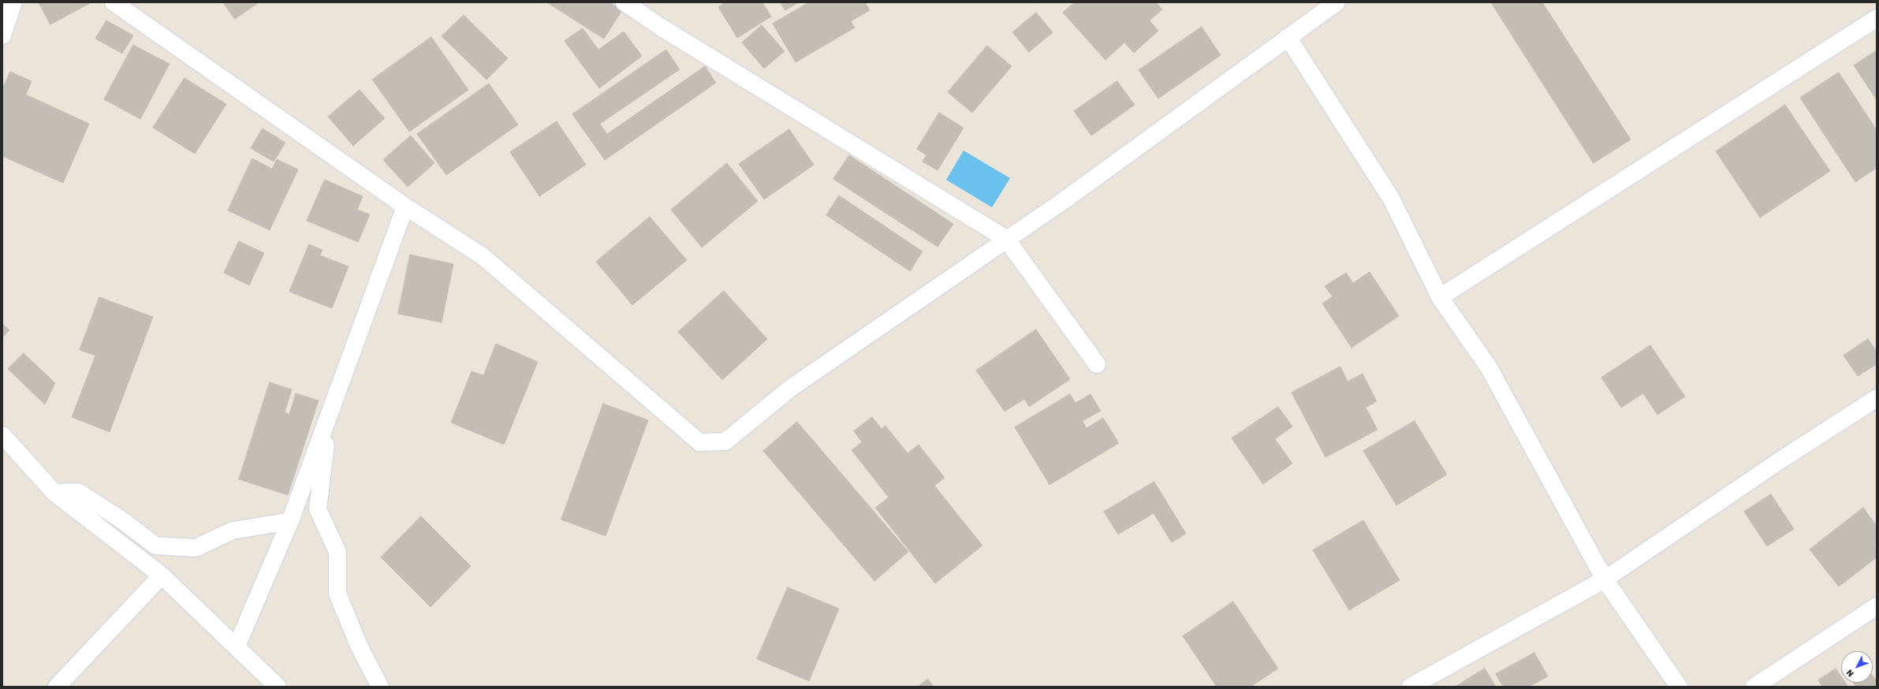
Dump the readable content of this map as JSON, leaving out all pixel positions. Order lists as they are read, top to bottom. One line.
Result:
{"north":"bottom left"}
